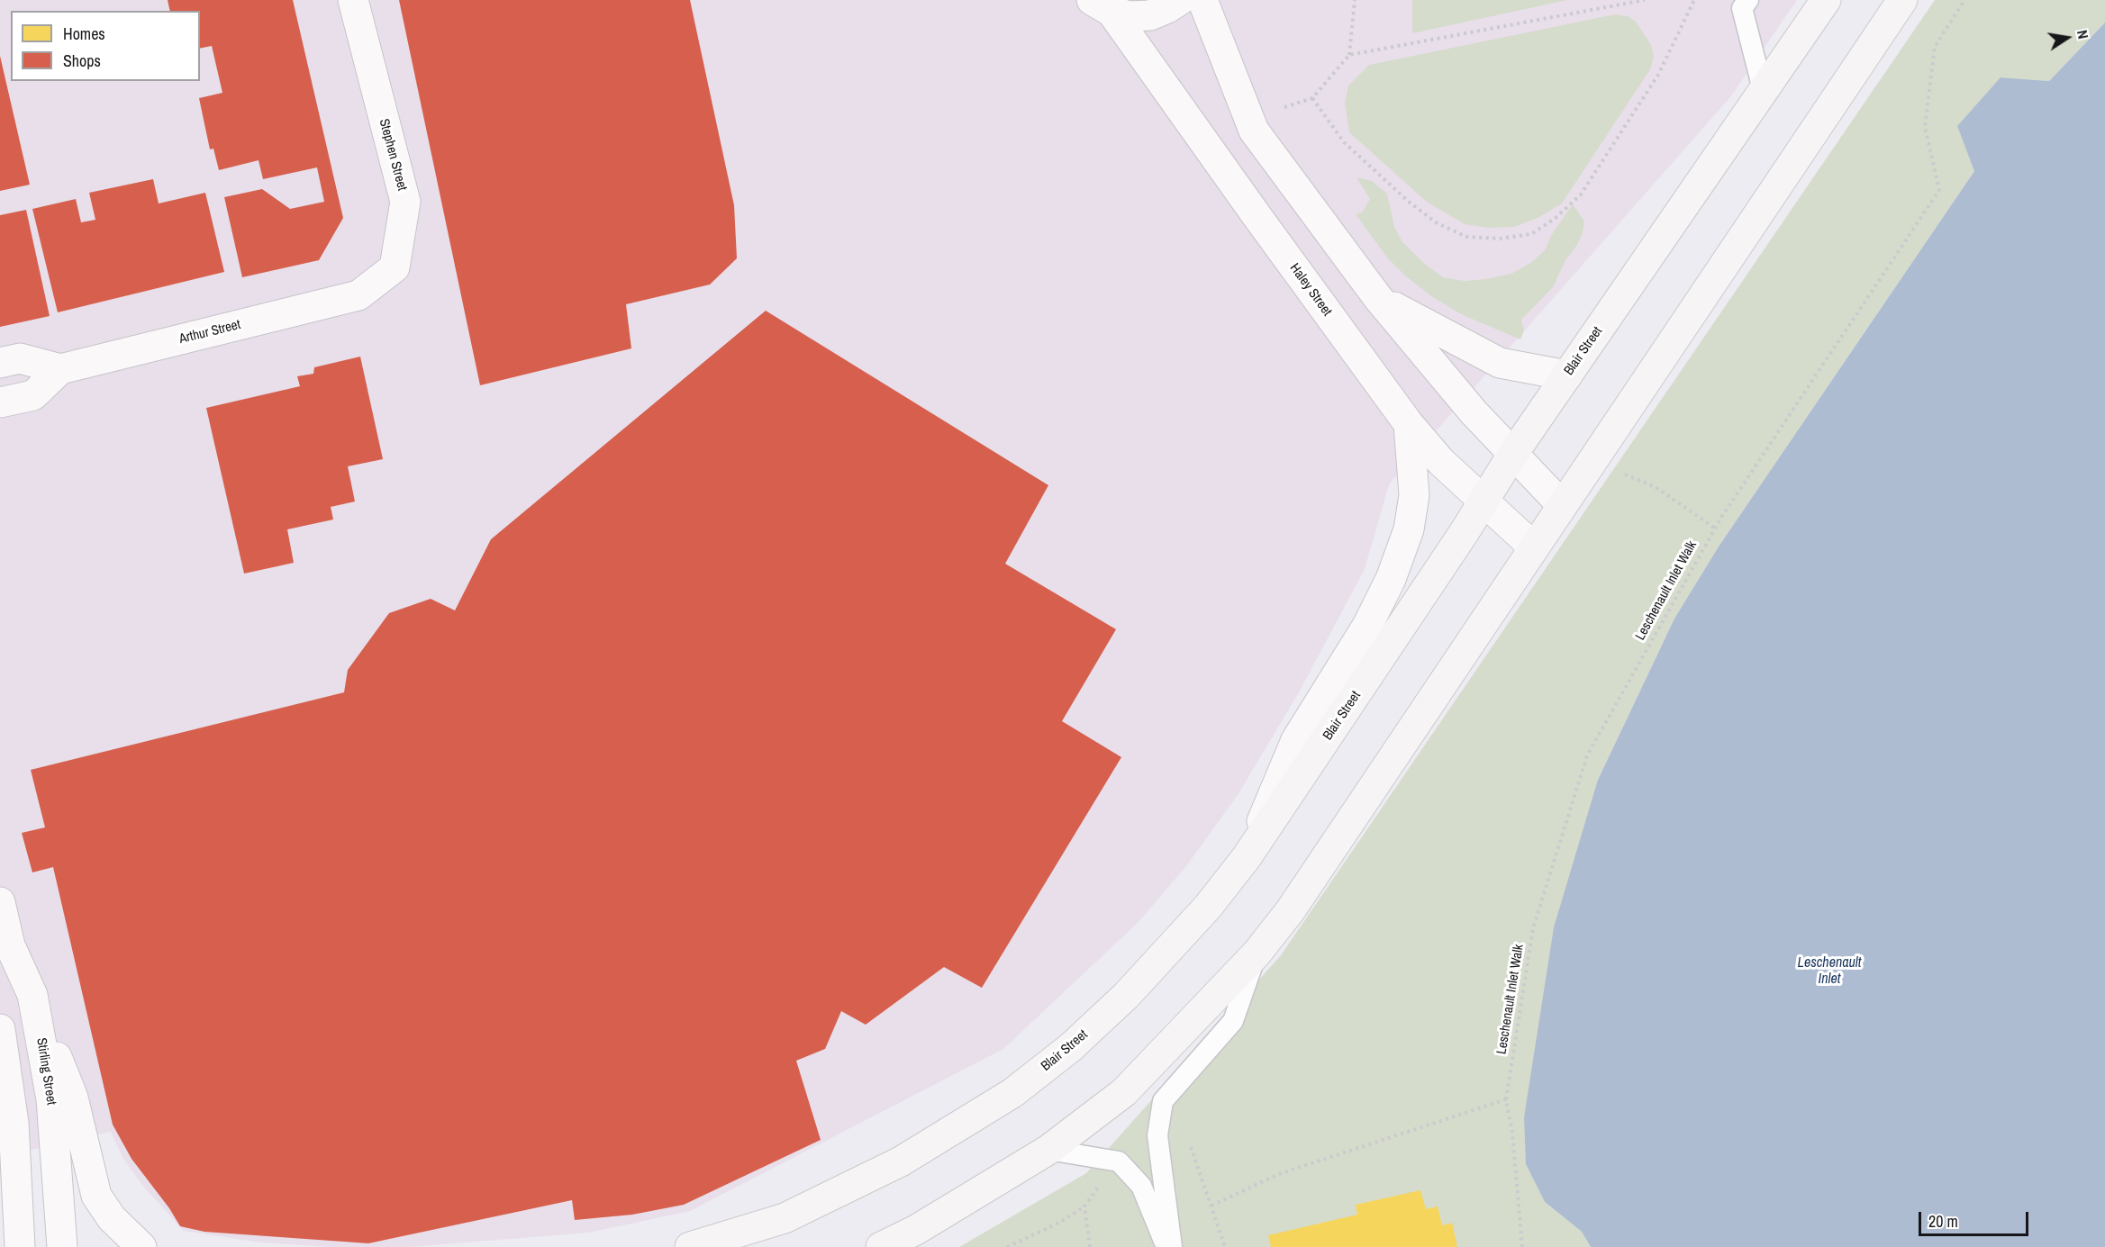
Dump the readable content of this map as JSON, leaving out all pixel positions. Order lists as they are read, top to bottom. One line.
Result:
{"streets":{"main road":["Blair Street"],"street":["Stephen Street","Haley Street","Arthur Street","Stirling Street"],"path":["Leschenault Inlet Walk"]},"crossings":[["Stephen Street","Arthur Street"],["Haley Street","Blair Street"]],"water":["Leschenault Inlet"],"legend":["Homes","Shops"],"scale_bar":"20 m","north":"right"}
